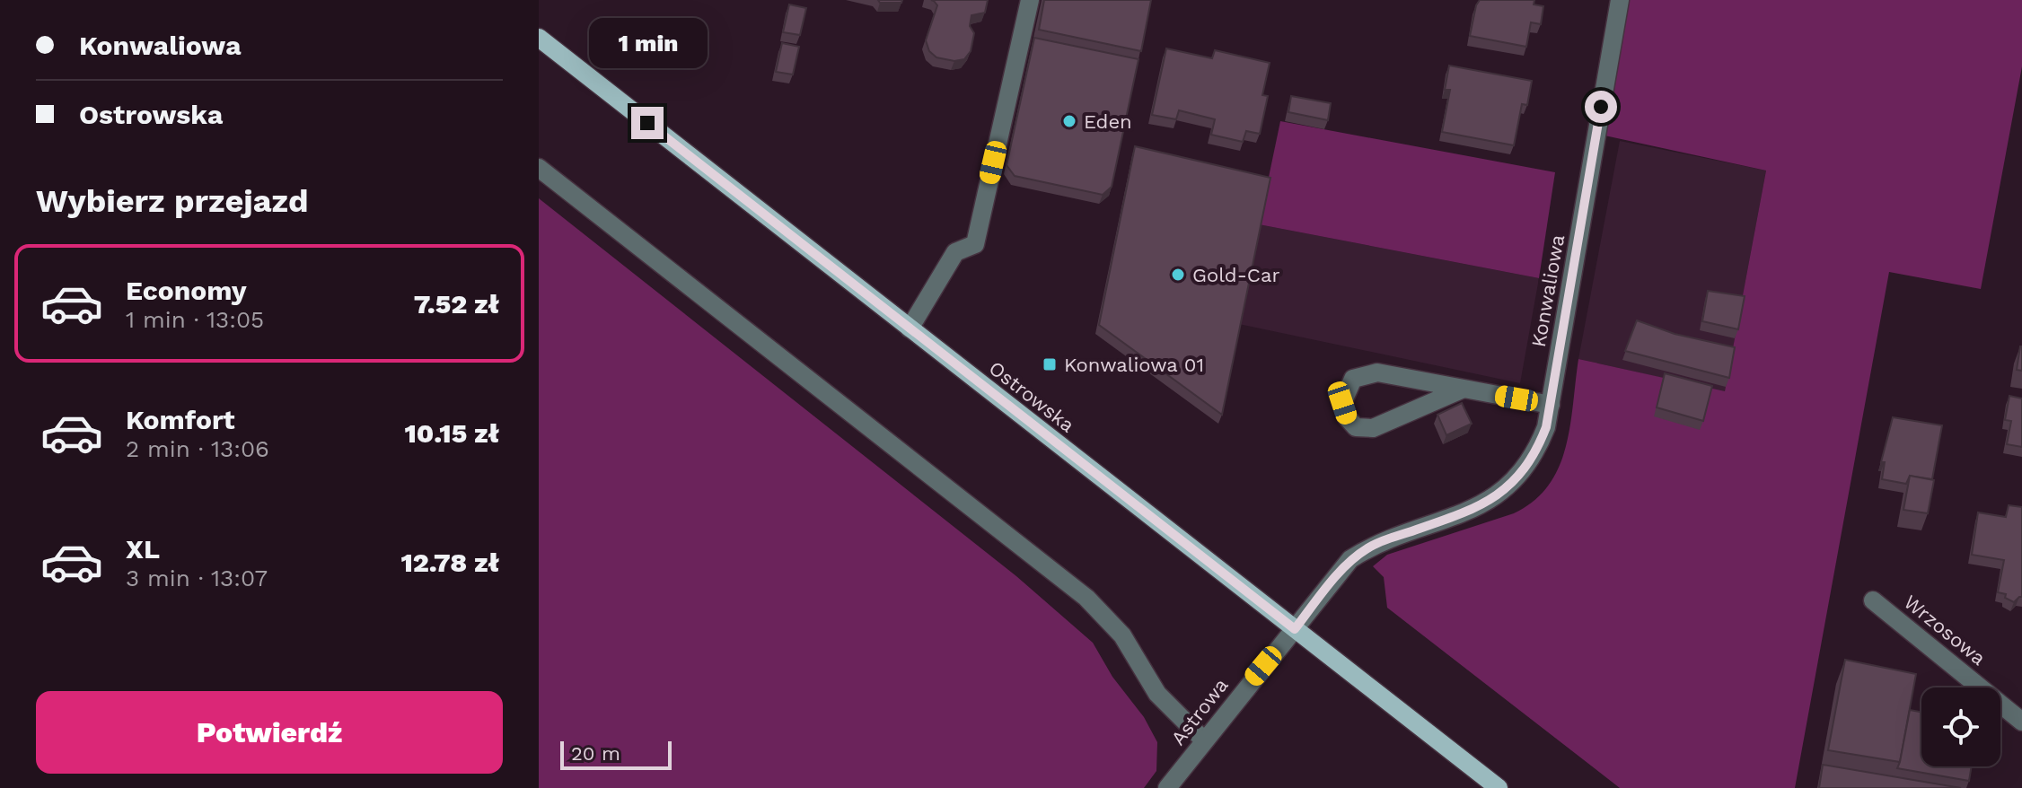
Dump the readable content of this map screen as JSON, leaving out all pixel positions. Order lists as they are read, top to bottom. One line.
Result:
{"streets":{"main road":["Ostrowska"],"street":["Konwaliowa","Wrzosowa","Astrowa"]},"crossings":[["Konwaliowa","Ostrowska"],["Konwaliowa","Astrowa"],["Ostrowska","Astrowa"]],"places":{"other":["Eden","Gold-Car"],"transit":["Konwaliowa 01"]},"scale_bar":"20 m","page":{"banner":["Konwaliowa","Ostrowska"],"bubble":"1 min","heading":"Wybierz przejazd","list":[{"name":"Economy","note":"1 min · 13:05","value":"7.52 zł"},{"name":"Komfort","note":"2 min · 13:06","value":"10.15 zł"},{"name":"XL","note":"3 min · 13:07","value":"12.78 zł"}],"buttons":"Potwierdź","scale":"20 m"}}
